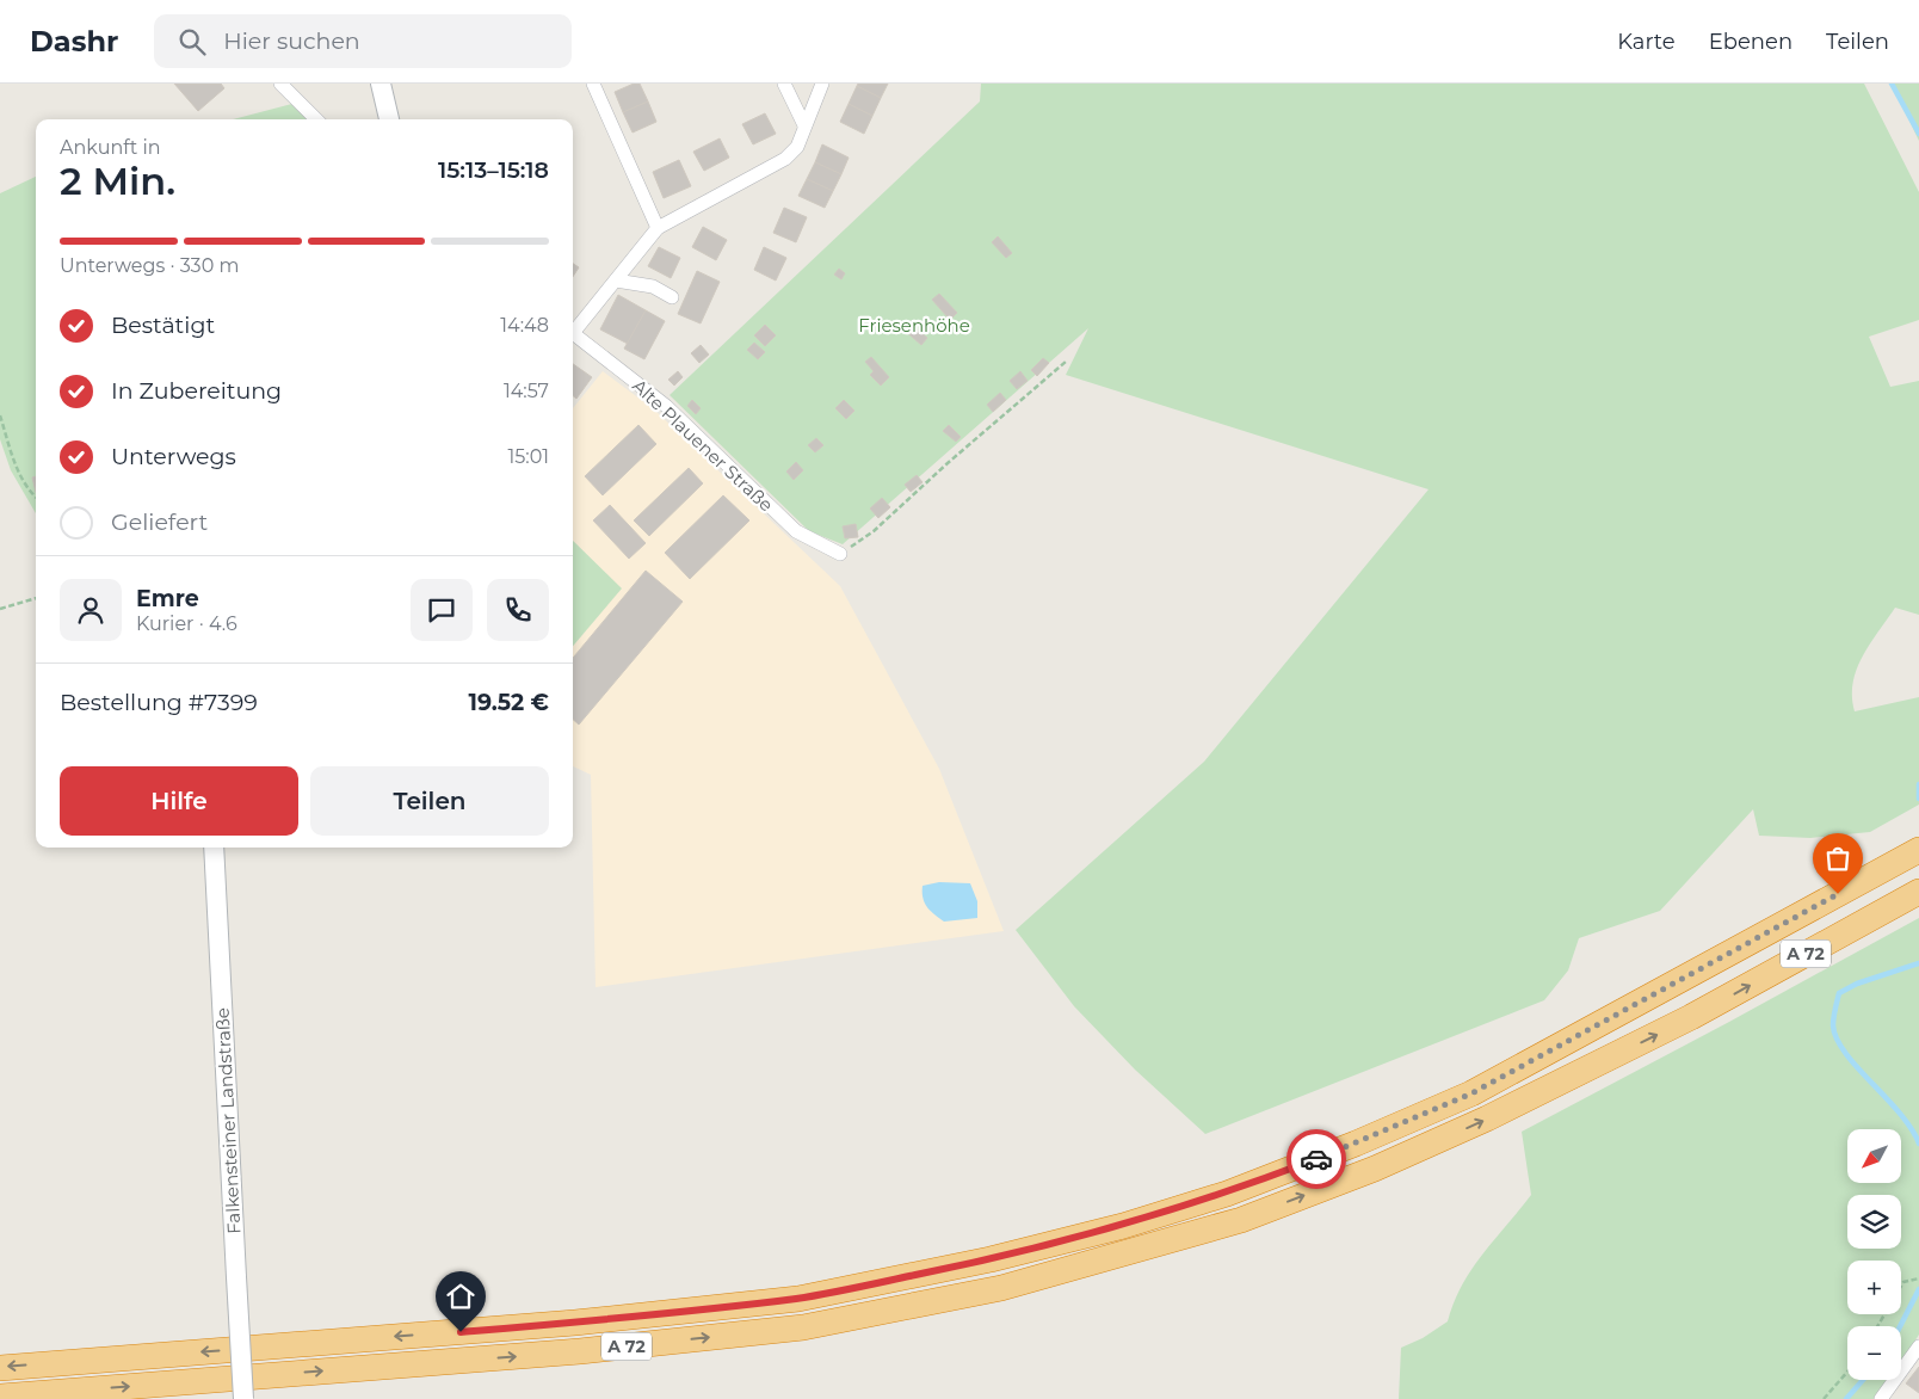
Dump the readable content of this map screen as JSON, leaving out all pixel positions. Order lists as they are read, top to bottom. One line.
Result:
{"streets":{"highway":["A 72"],"main road":["Falkensteiner Landstraße"],"street":["Alte Plauener Straße"]},"parks":["Friesenhöhe"],"north":"bottom left","page":{"header":"Dashr","search":"Hier suchen","nav":["Karte","Ebenen","Teilen"],"heading":["2 Min.","Ankunft in","15:13–15:18"],"panel":["Emre","Kurier · 4.6","Bestellung #7399","19.52 €"],"bar":"Unterwegs · 330 m","list":[["Bestätigt","14:48"],["In Zubereitung","14:57"],["Unterwegs","15:01"],"Geliefert"],"buttons":["Hilfe","Teilen"],"map_buttons":["+","−"]}}
